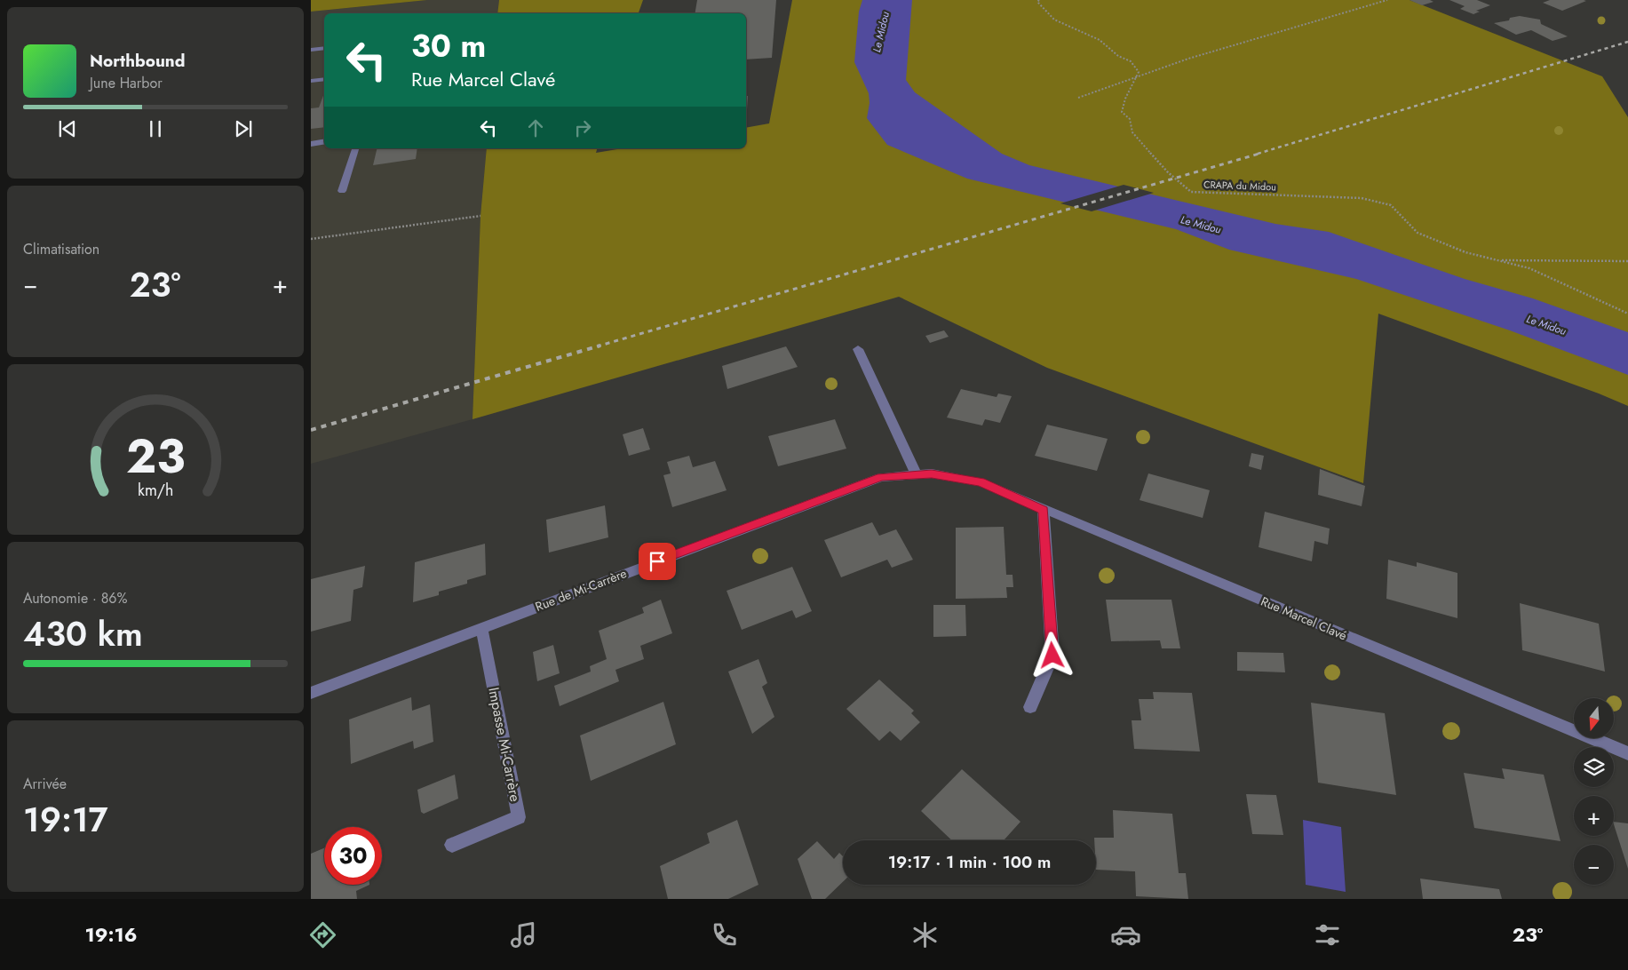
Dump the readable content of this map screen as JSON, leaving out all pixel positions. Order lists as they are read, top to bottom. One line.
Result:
{"streets":{"street":["Rue de Mi-Carrère","Rue Marcel Clavé","Impasse Mi-Carrère"],"path":["CRAPA du Midou"]},"crossings":[["Rue de Mi-Carrère","Rue Marcel Clavé"],["Rue de Mi-Carrère","Impasse Mi-Carrère"]],"water":["Le Midou"],"north":"bottom","page":{"turn":["30 m","Rue Marcel Clavé"],"song":["Northbound","June Harbor"],"tile":["Climatisation",["Autonomie · 86%","430 km"],["Arrivée","19:17"]],"heat":["−","23°","+"],"map_buttons":["+","−"],"limit":"30","trip":"19:17 · 1 min · 100 m","tabs":["19:16","23°"],"gauge":["23","km/h"]}}
